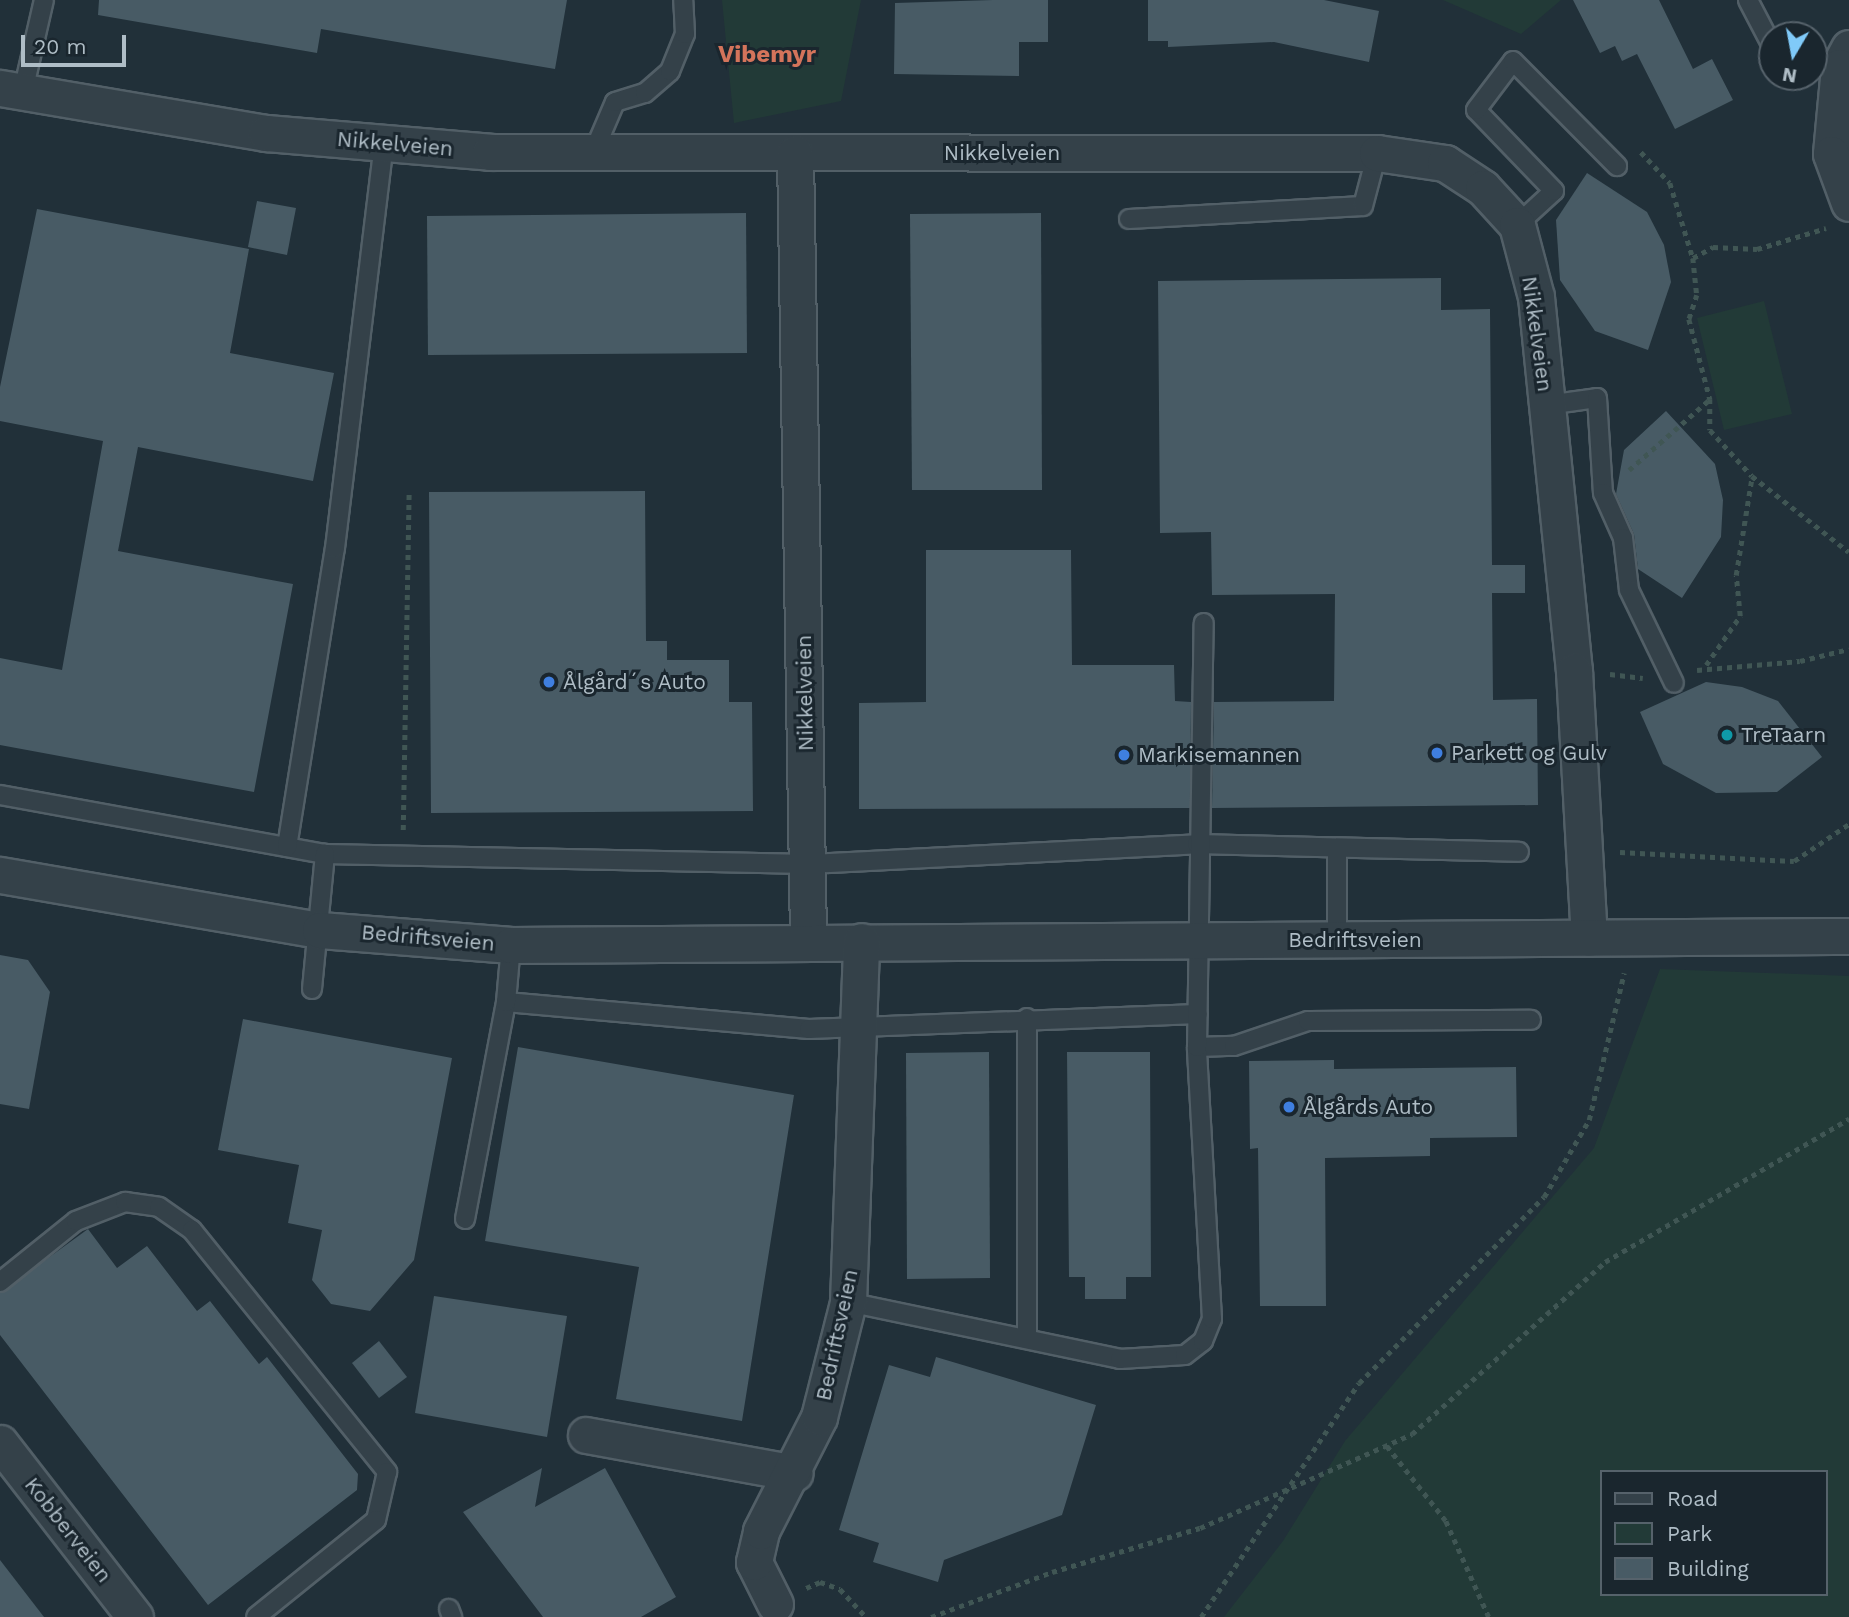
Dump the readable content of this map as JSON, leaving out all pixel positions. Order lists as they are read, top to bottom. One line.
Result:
{"streets":{"street":["Nikkelveien","Bedriftsveien","Kobberveien"]},"crossings":[["Nikkelveien","Bedriftsveien"]],"districts":["Vibemyr"],"places":["Ålgård´s Auto","TreTaarn","Parkett og Gulv","Markisemannen","Ålgårds Auto"],"legend":["Road","Park","Building"],"scale_bar":"20 m","north":"bottom"}
